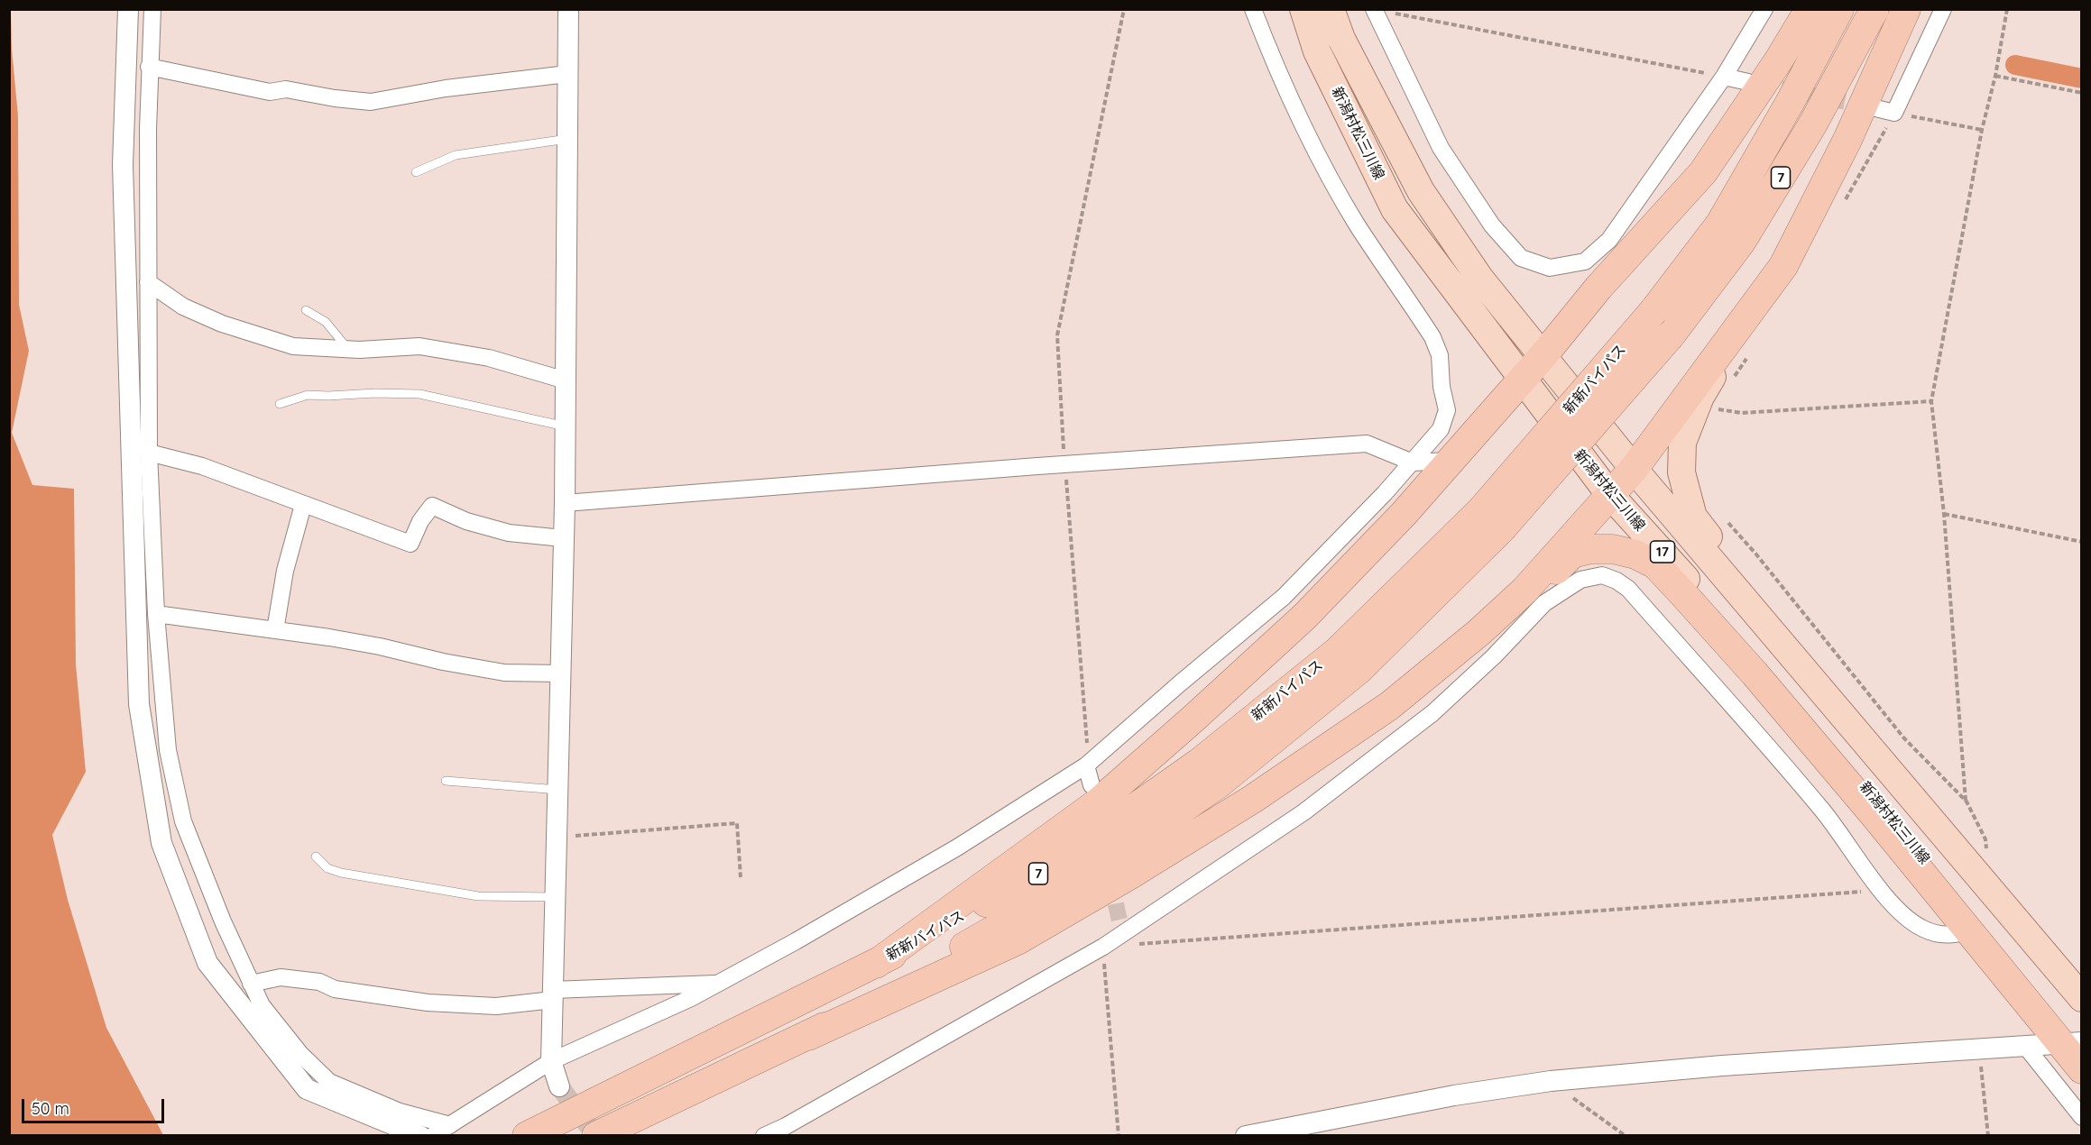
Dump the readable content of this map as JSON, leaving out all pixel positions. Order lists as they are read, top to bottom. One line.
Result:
{"streets":{"highway":["7","新新バイパス"],"main road":["新潟村松三川線","17"]},"scale_bar":"50 m"}
